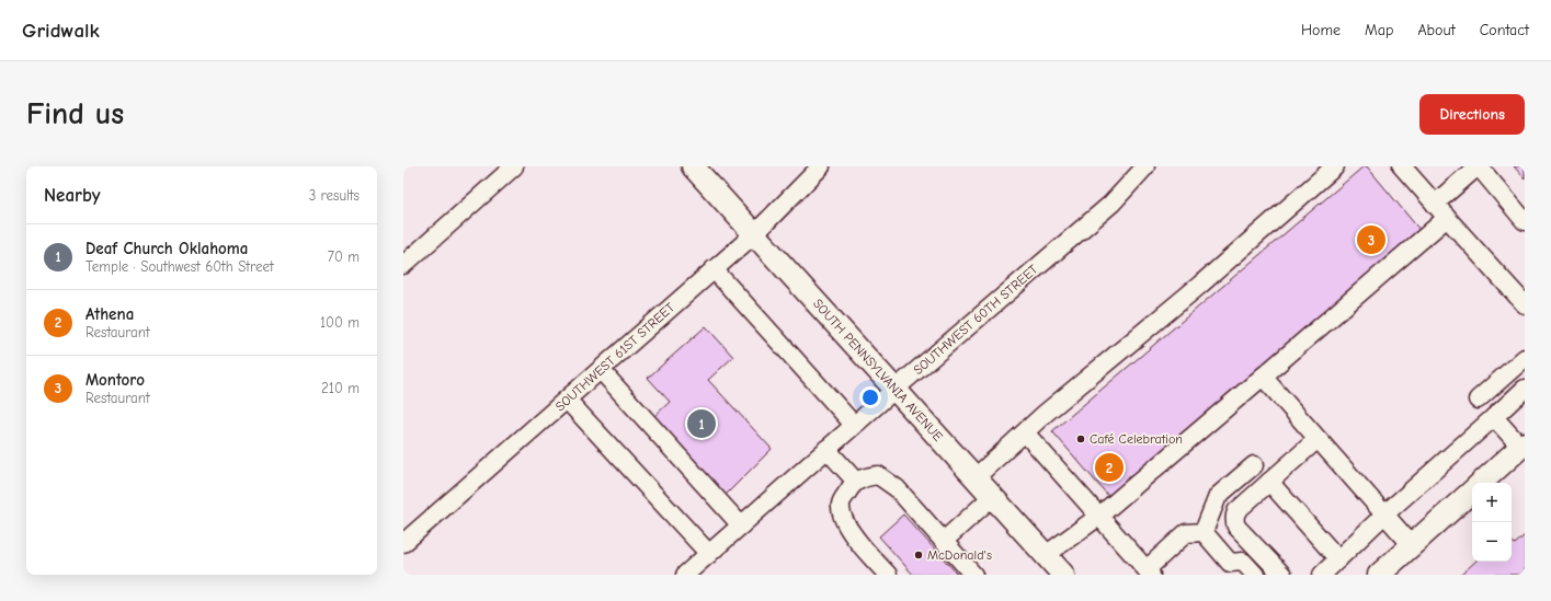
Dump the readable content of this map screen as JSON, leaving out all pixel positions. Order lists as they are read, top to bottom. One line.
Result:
{"streets":{"main road":["SOUTH PENNSYLVANIA AVENUE"],"street":["SOUTHWEST 60TH STREET","SOUTHWEST 61ST STREET"]},"crossings":[["SOUTHWEST 60TH STREET","SOUTH PENNSYLVANIA AVENUE"],["SOUTHWEST 61ST STREET","SOUTH PENNSYLVANIA AVENUE"]],"places":["Café Celebration","McDonald's"],"page":{"header":"Gridwalk","nav":["Home","Map","About","Contact"],"buttons":"Directions","title":"Find us","heading":["Nearby","3 results"],"list":[{"mark":"1","name":"Deaf Church Oklahoma","note":"Temple · Southwest 60th Street","value":"70 m"},{"mark":"2","name":"Athena","note":"Restaurant","value":"100 m"},{"mark":"3","name":"Montoro","note":"Restaurant","value":"210 m"}],"pins":["3","1","2"],"map_buttons":["+","−"]}}
